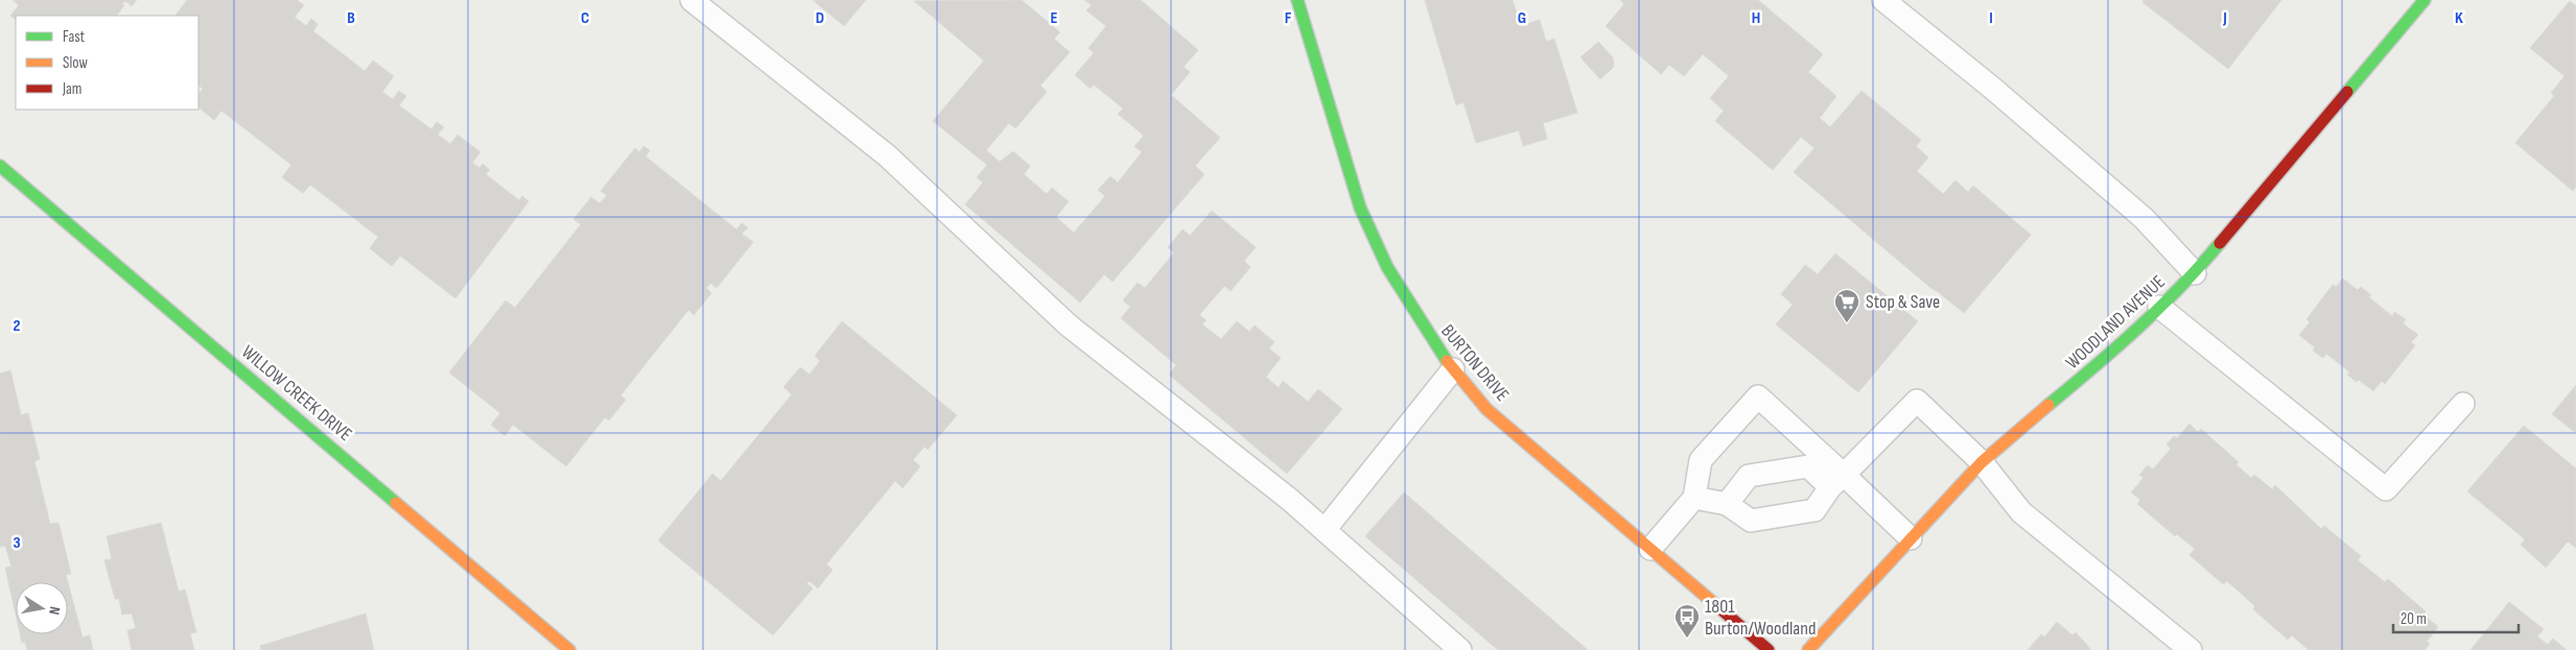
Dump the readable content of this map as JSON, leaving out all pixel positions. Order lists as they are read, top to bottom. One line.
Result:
{"streets":{"street":["WOODLAND AVENUE","BURTON DRIVE","WILLOW CREEK DRIVE"]},"places":{"supermarket":["Stop & Save"],"bus stop":["1801 Burton/Woodland"]},"legend":["Fast","Slow","Jam"],"scale_bar":"20 m","north":"right","grid":{"columns":["B","C","D","E","F","G","H","I","J","K"],"rows":["2","3"]}}
